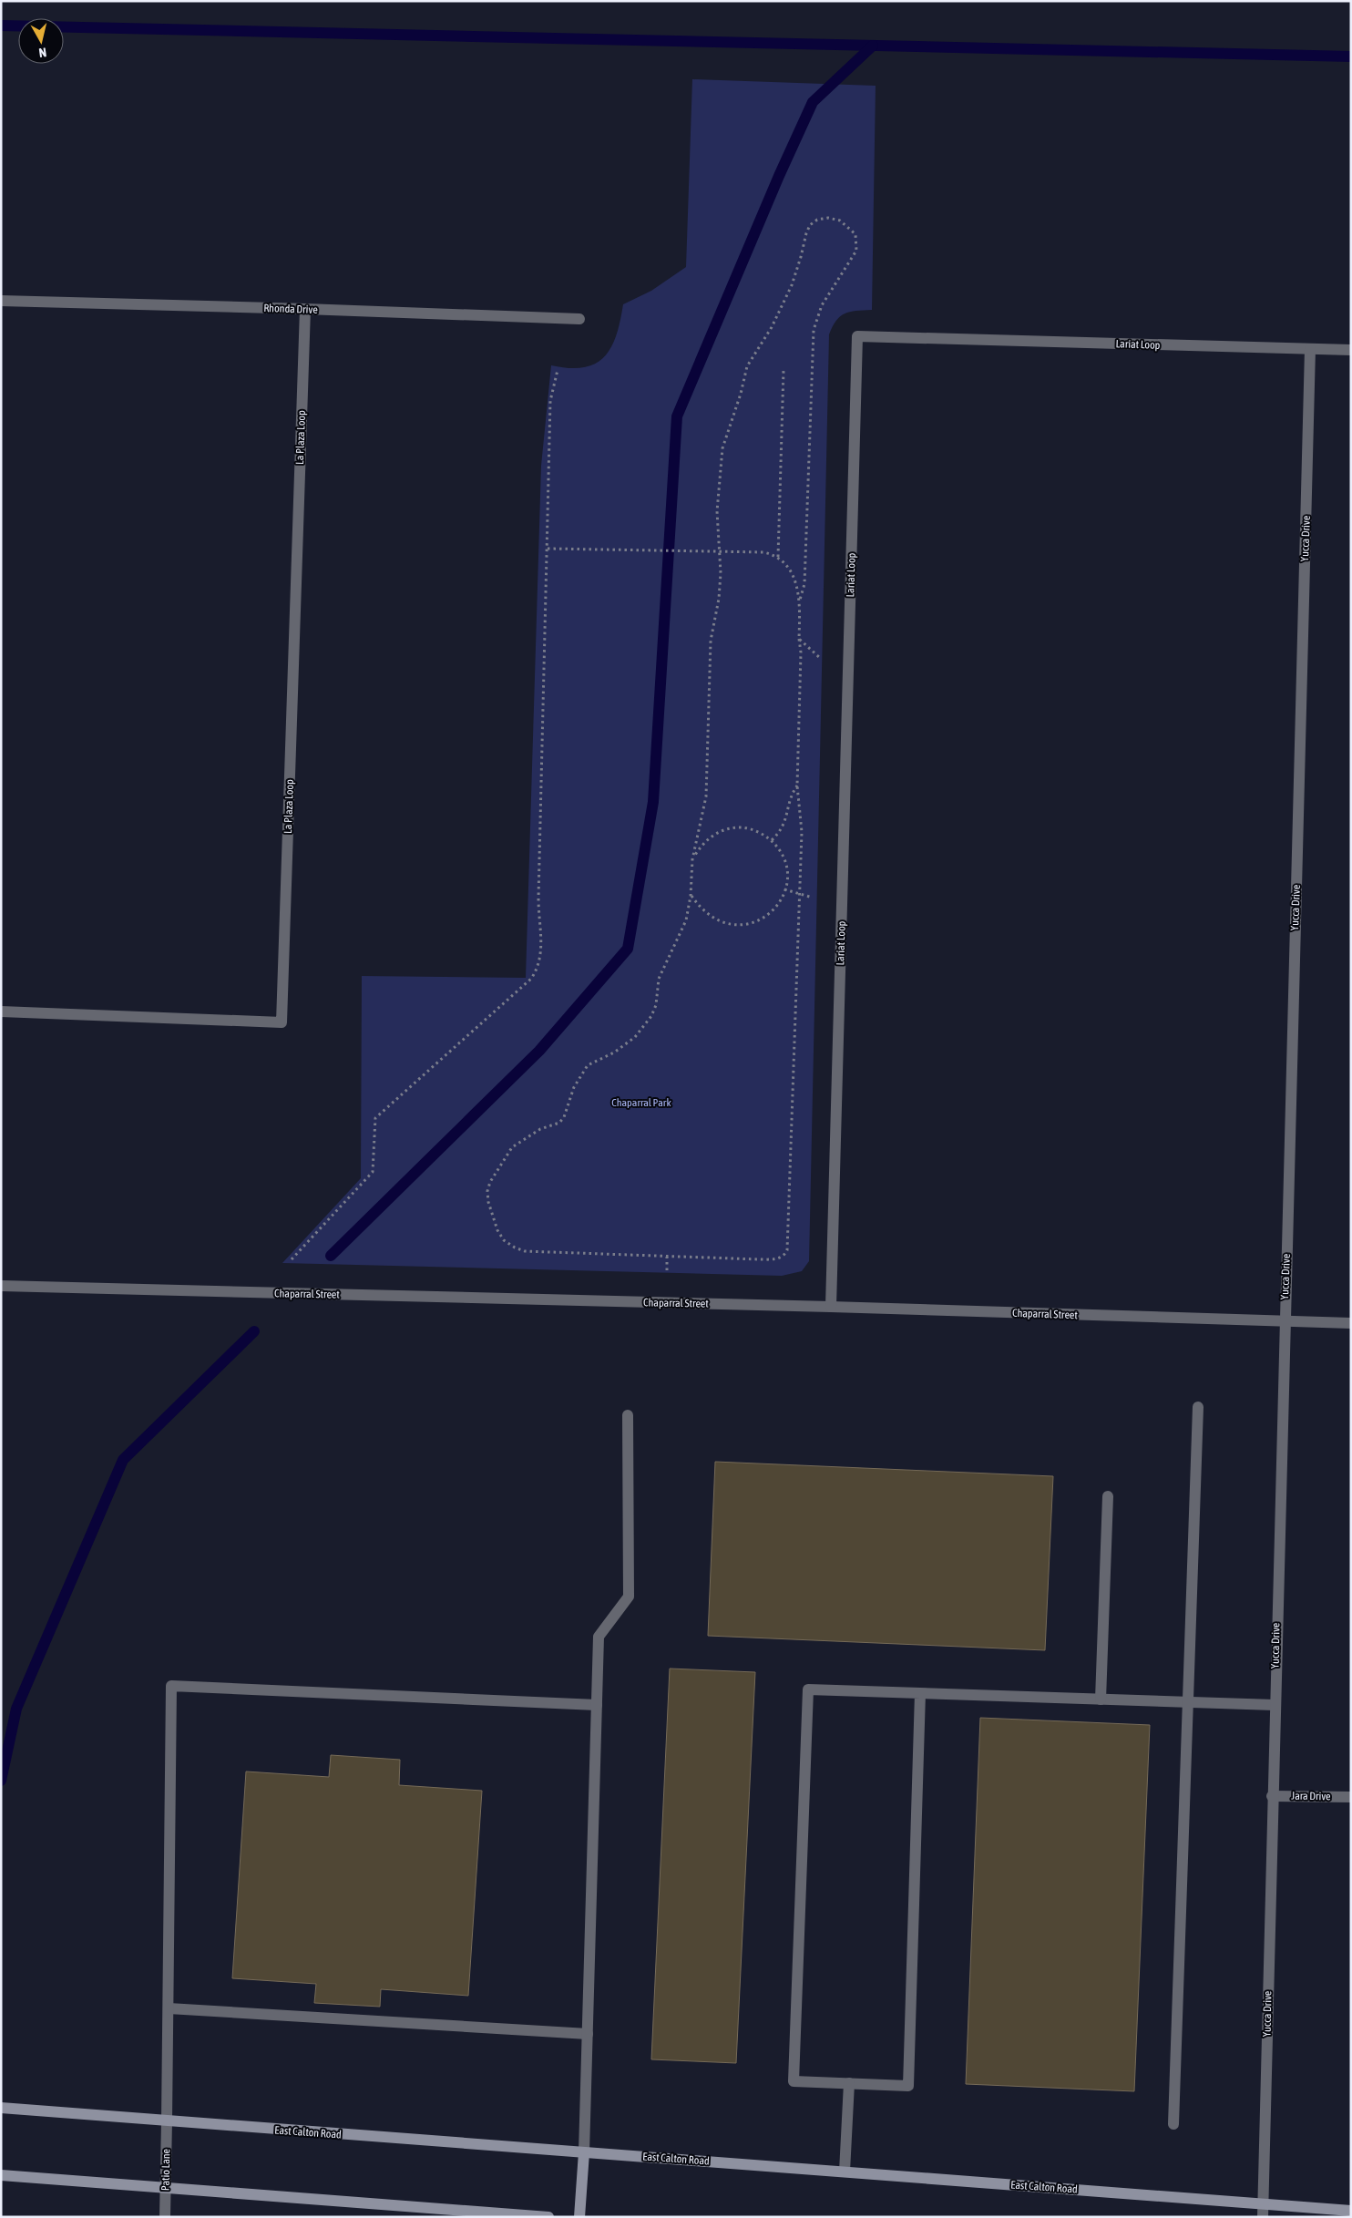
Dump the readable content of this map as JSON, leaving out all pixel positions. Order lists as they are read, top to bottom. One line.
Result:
{"streets":{"main road":["East Calton Road"],"street":["Rhonda Drive","Lariat Loop","La Plaza Loop","Yucca Drive","Chaparral Street","Jara Drive","Patio Lane"]},"crossings":[["Rhonda Drive","La Plaza Loop"],["Lariat Loop","Yucca Drive"],["Lariat Loop","Chaparral Street"],["Yucca Drive","Chaparral Street"],["Yucca Drive","Jara Drive"],["Yucca Drive","East Calton Road"],["East Calton Road","Patio Lane"]],"parks":["Chaparral Park"],"north":"bottom"}
